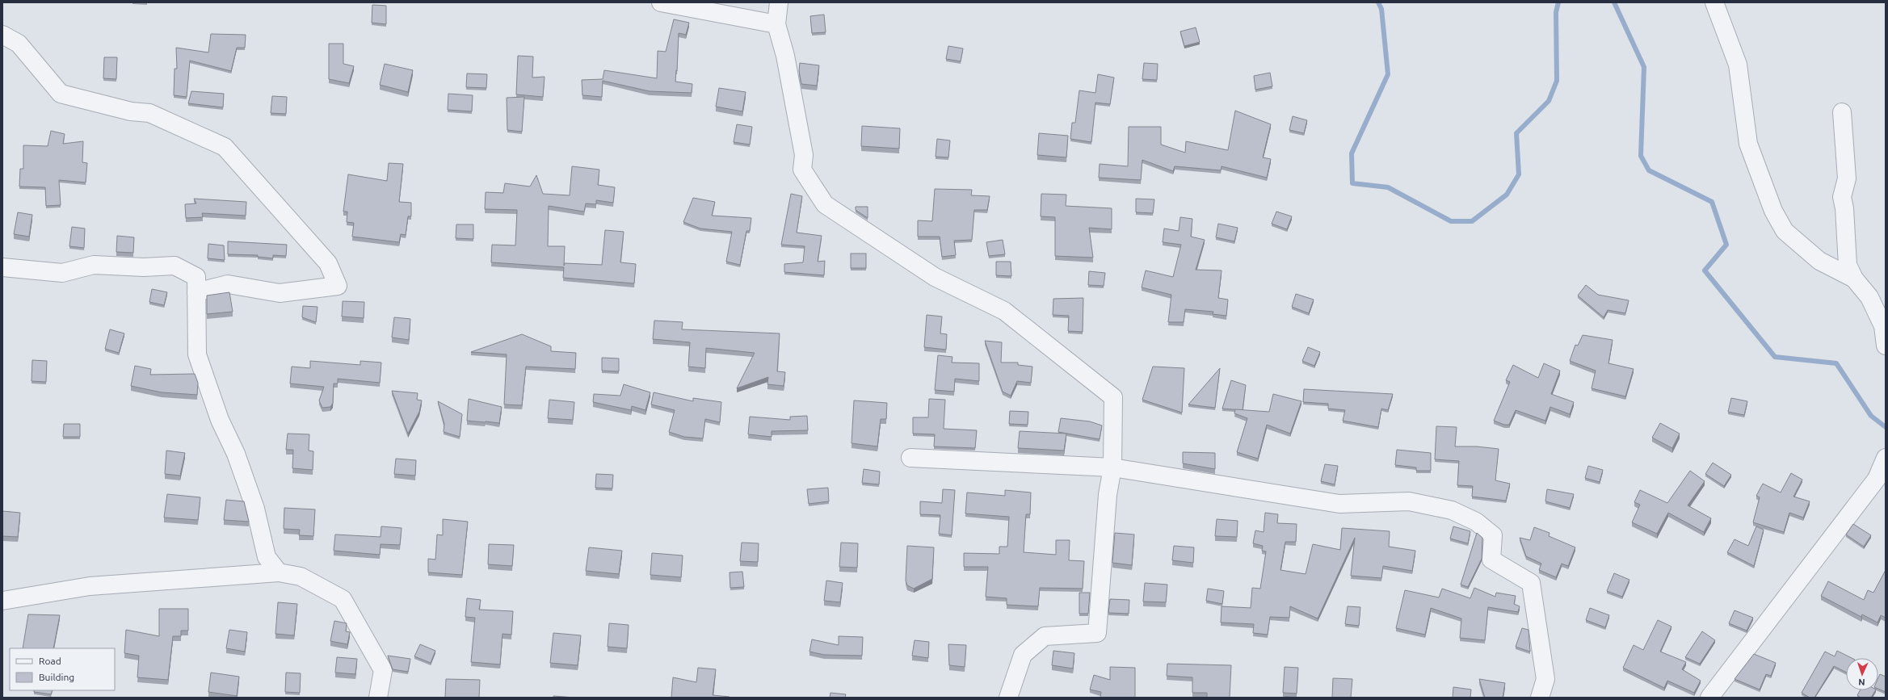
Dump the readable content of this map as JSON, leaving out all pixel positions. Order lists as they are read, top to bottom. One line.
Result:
{"legend":["Road","Building"],"north":"bottom"}
